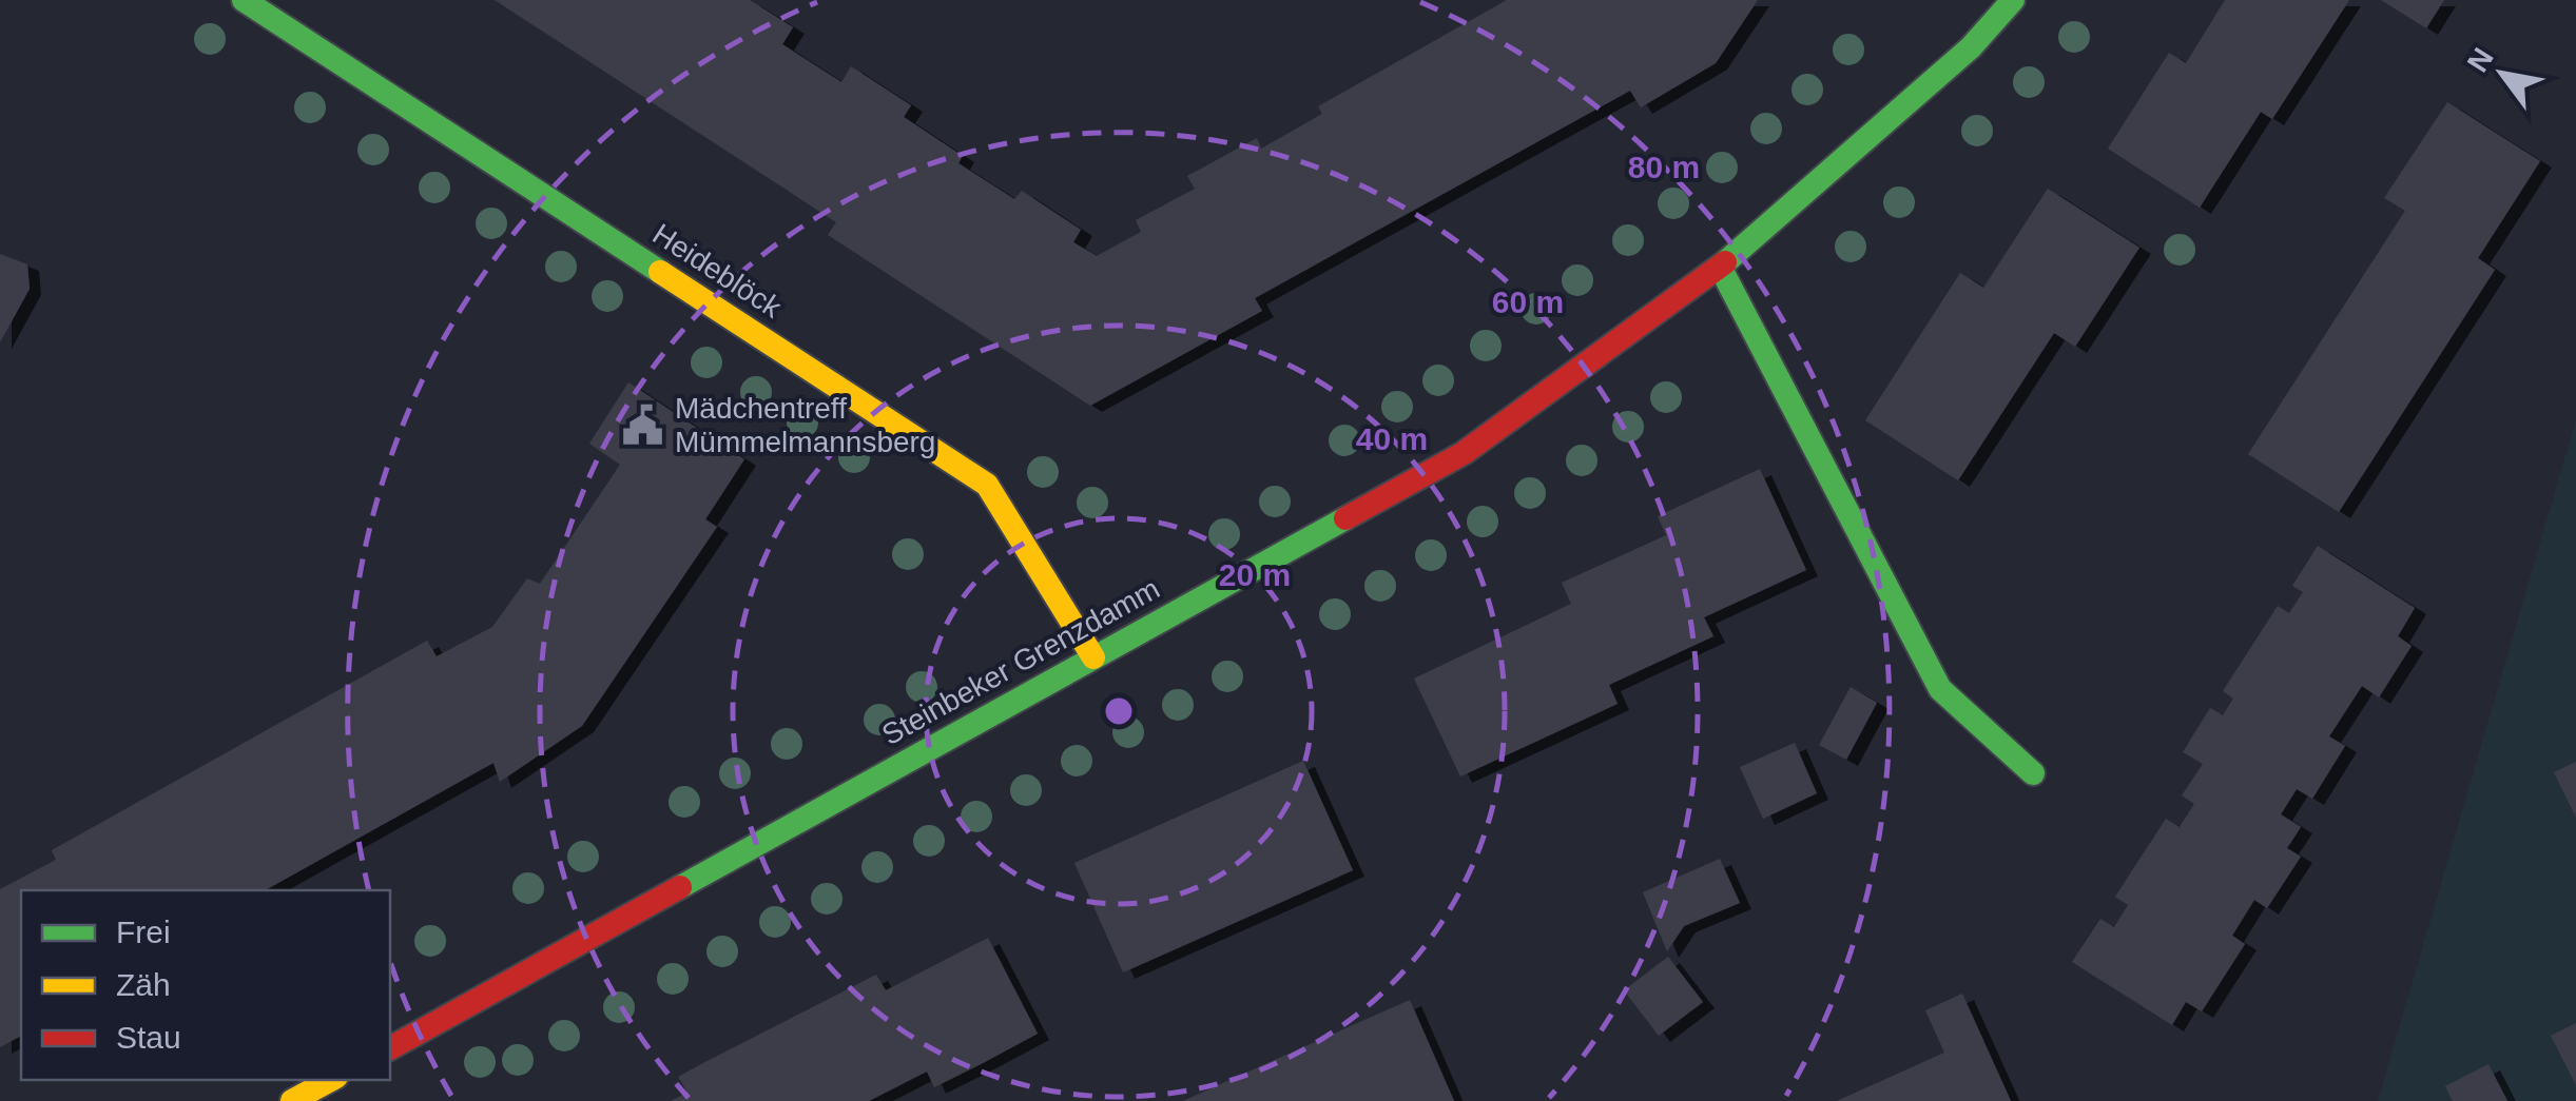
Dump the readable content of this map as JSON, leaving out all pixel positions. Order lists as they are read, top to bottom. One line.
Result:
{"streets":{"street":["Heideblöck","Steinbeker Grenzdamm"]},"crossings":[["Heideblöck","Steinbeker Grenzdamm"]],"places":{"public building":["Mädchentreff Mümmelmannsberg"]},"legend":["Frei","Zäh","Stau"],"north":"top left","rings":["80 m","60 m","40 m","20 m"]}
